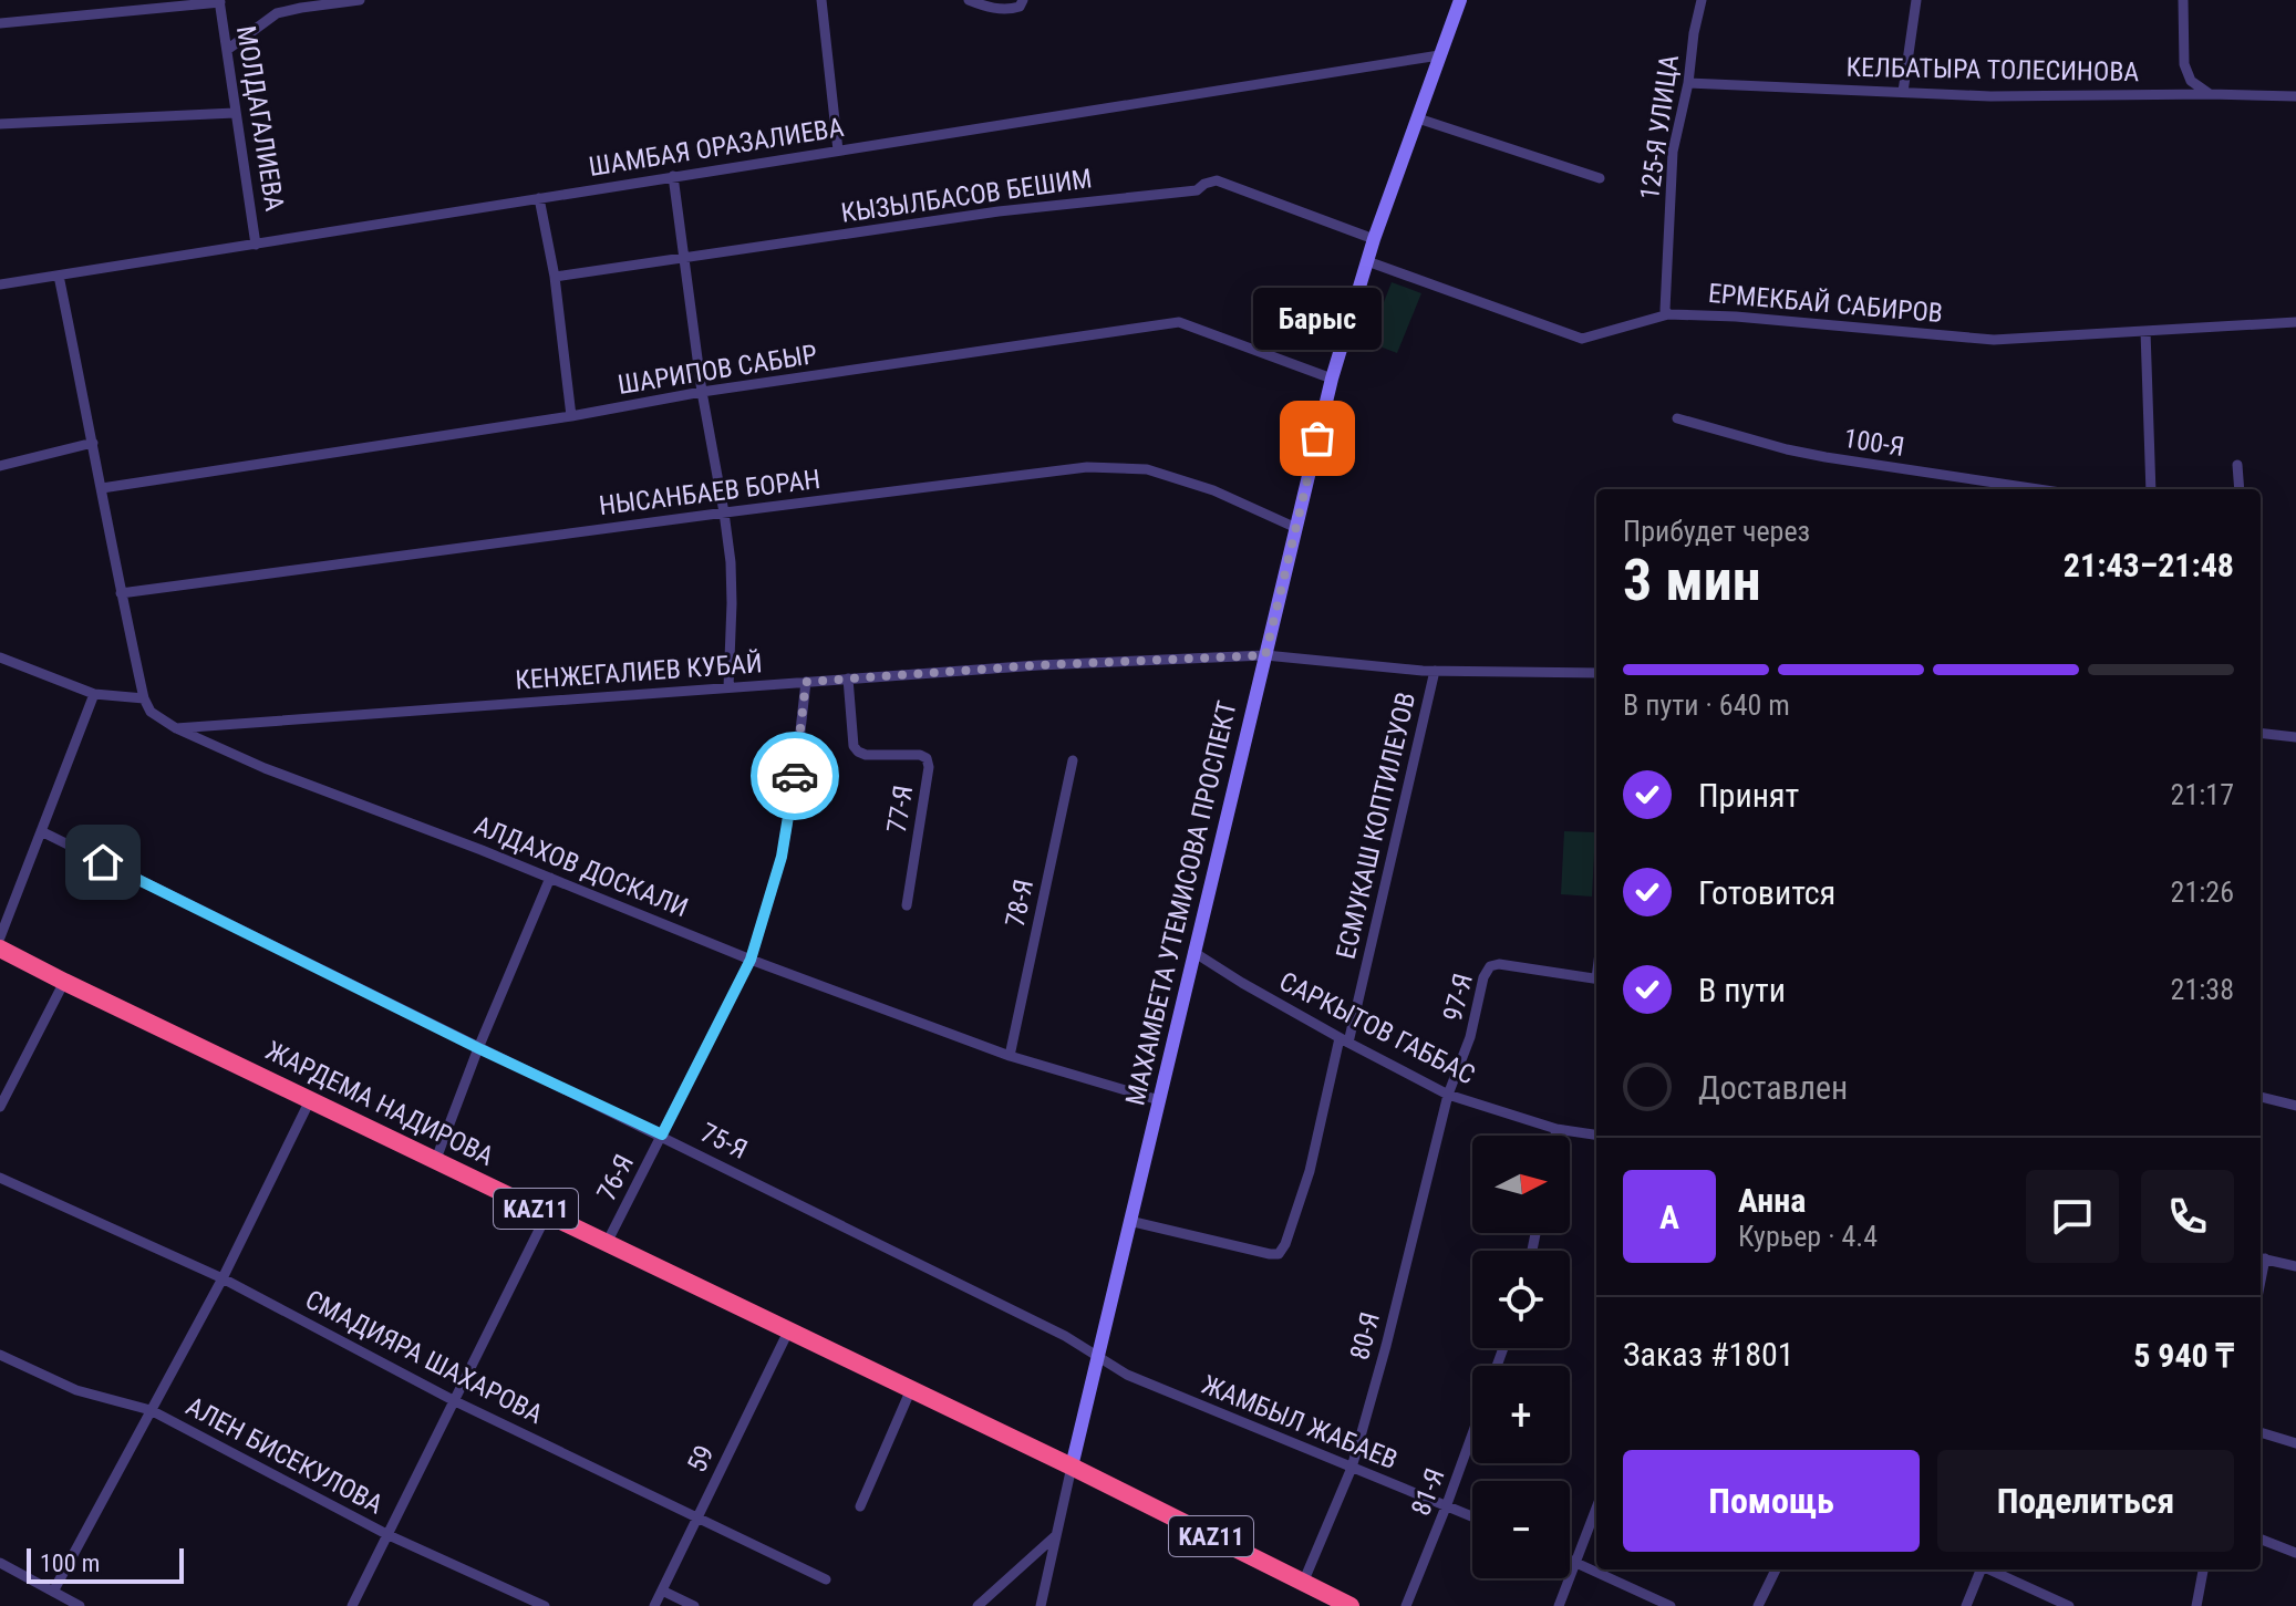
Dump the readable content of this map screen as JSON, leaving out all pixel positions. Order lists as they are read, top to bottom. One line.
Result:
{"streets":{"highway":["ЖАРДЕМА НАДИРОВА","KAZ11"],"street":["КЕЛБАТЫРА ТОЛЕСИНОВА","МОЛДАГАЛИЕВА","125-Я УЛИЦА","ШАМБАЯ ОРАЗАЛИЕВА","КЫЗЫЛБАСОВ БЕШИМ","ЕРМЕКБАЙ САБИРОВ","ШАРИПОВ САБЫР","100-Я","НЫСАНБАЕВ БОРАН","КЕНЖЕГАЛИЕВ КУБАЙ","77-Я","ЕСМУКАШ КОПТИЛЕУОВ","АЛДАХОВ ДОСКАЛИ","78-Я","МАХАМБЕТА УТЕМИСОВА ПРОСПЕКТ","97-Я","САРКЫТОВ ГАББАС","75-Я","76-Я","80-Я","СМАДИЯРА ШАХАРОВА","ЖАМБЫЛ ЖАБАЕВ","АЛЕН БИСЕКУЛОВА","59","81-Я"]},"crossings":[["КЕЛБАТЫРА ТОЛЕСИНОВА","125-Я УЛИЦА"],["МОЛДАГАЛИЕВА","ШАМБАЯ ОРАЗАЛИЕВА"],["125-Я УЛИЦА","ЕРМЕКБАЙ САБИРОВ"],["ШАМБАЯ ОРАЗАЛИЕВА","МАХАМБЕТА УТЕМИСОВА ПРОСПЕКТ"],["КЫЗЫЛБАСОВ БЕШИМ","МАХАМБЕТА УТЕМИСОВА ПРОСПЕКТ"],["ЕРМЕКБАЙ САБИРОВ","МАХАМБЕТА УТЕМИСОВА ПРОСПЕКТ"],["ШАРИПОВ САБЫР","МАХАМБЕТА УТЕМИСОВА ПРОСПЕКТ"],["НЫСАНБАЕВ БОРАН","МАХАМБЕТА УТЕМИСОВА ПРОСПЕКТ"],["КЕНЖЕГАЛИЕВ КУБАЙ","77-Я"],["КЕНЖЕГАЛИЕВ КУБАЙ","ЕСМУКАШ КОПТИЛЕУОВ"],["КЕНЖЕГАЛИЕВ КУБАЙ","АЛДАХОВ ДОСКАЛИ"],["КЕНЖЕГАЛИЕВ КУБАЙ","МАХАМБЕТА УТЕМИСОВА ПРОСПЕКТ"],["КЕНЖЕГАЛИЕВ КУБАЙ","76-Я"],["ЕСМУКАШ КОПТИЛЕУОВ","МАХАМБЕТА УТЕМИСОВА ПРОСПЕКТ"],["ЕСМУКАШ КОПТИЛЕУОВ","САРКЫТОВ ГАББАС"],["АЛДАХОВ ДОСКАЛИ","78-Я"],["АЛДАХОВ ДОСКАЛИ","МАХАМБЕТА УТЕМИСОВА ПРОСПЕКТ"],["АЛДАХОВ ДОСКАЛИ","76-Я"],["МАХАМБЕТА УТЕМИСОВА ПРОСПЕКТ","САРКЫТОВ ГАББАС"],["МАХАМБЕТА УТЕМИСОВА ПРОСПЕКТ","ЖАРДЕМА НАДИРОВА"],["МАХАМБЕТА УТЕМИСОВА ПРОСПЕКТ","75-Я"],["МАХАМБЕТА УТЕМИСОВА ПРОСПЕКТ","KAZ11"],["МАХАМБЕТА УТЕМИСОВА ПРОСПЕКТ","ЖАМБЫЛ ЖАБАЕВ"],["97-Я","САРКЫТОВ ГАББАС"],["97-Я","80-Я"],["САРКЫТОВ ГАББАС","80-Я"],["ЖАРДЕМА НАДИРОВА","76-Я"],["ЖАРДЕМА НАДИРОВА","KAZ11"],["ЖАРДЕМА НАДИРОВА","59"],["75-Я","76-Я"],["75-Я","ЖАМБЫЛ ЖАБАЕВ"],["KAZ11","80-Я"],["80-Я","ЖАМБЫЛ ЖАБАЕВ"],["СМАДИЯРА ШАХАРОВА","59"],["ЖАМБЫЛ ЖАБАЕВ","81-Я"]],"places":["Барыс"],"scale_bar":"100 m","north":"right","page":{"bubble":"Барыс","heading":["3 мин","Прибудет через","21:43–21:48"],"panel":["Анна","Курьер · 4.4","Заказ #1801","5 940 ₸"],"bar":"В пути · 640 m","list":[["Принят","21:17"],["Готовится","21:26"],["В пути","21:38"],"Доставлен"],"map_buttons":["+","−"],"round":"А","buttons":["Помощь","Поделиться"],"scale":"100 m"}}
